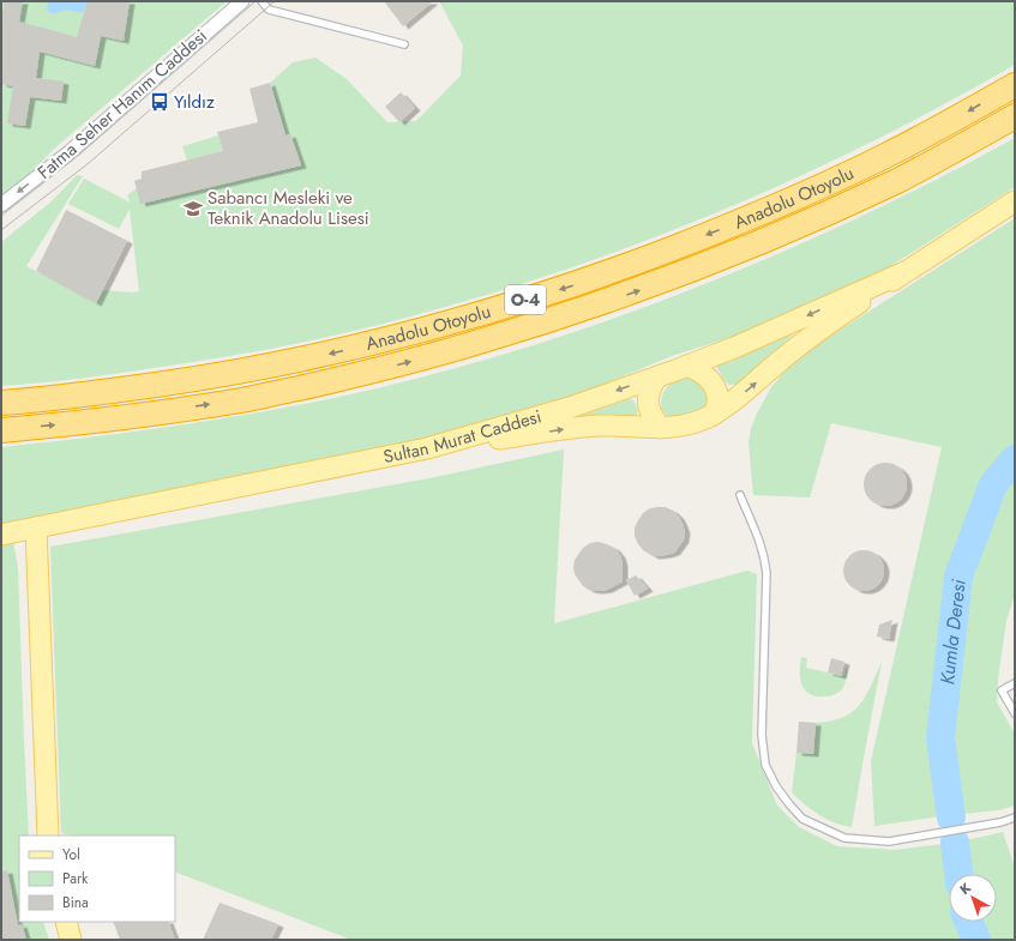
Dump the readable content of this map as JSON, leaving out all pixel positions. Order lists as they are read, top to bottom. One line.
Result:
{"streets":{"highway":["Anadolu Otoyolu","O-4"],"main road":["Sultan Murat Caddesi"],"street":["Fatma Seher Hanım Caddesi"]},"one_way":["Fatma Seher Hanım Caddesi"],"water":["Kumla Deresi"],"places":{"bus stop":["Yıldız"],"school or university":["Sabancı Mesleki ve Teknik Anadolu Lisesi"]},"legend":["Yol","Park","Bina"],"north":"top left"}
